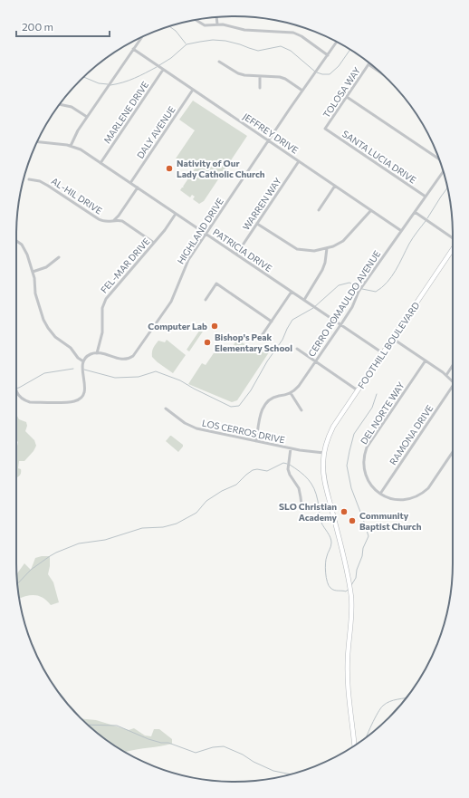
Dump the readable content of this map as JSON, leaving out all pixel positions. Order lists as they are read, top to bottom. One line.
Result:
{"streets":{"street":["TOLOSA WAY","MARLENE DRIVE","DALY AVENUE","JEFFREY DRIVE","SANTA LUCIA DRIVE","AL-HIL DRIVE","WARREN WAY","HIGHLAND DRIVE","PATRICIA DRIVE","FEL-MAR DRIVE","CERRO ROMAULDO AVENUE","FOOTHILL BOULEVARD","DEL NORTE WAY","LOS CERROS DRIVE","RAMONA DRIVE"]},"crossings":[["TOLOSA WAY","SANTA LUCIA DRIVE"],["MARLENE DRIVE","JEFFREY DRIVE"],["MARLENE DRIVE","PATRICIA DRIVE"],["DALY AVENUE","JEFFREY DRIVE"],["DALY AVENUE","PATRICIA DRIVE"],["JEFFREY DRIVE","WARREN WAY"],["JEFFREY DRIVE","HIGHLAND DRIVE"],["JEFFREY DRIVE","CERRO ROMAULDO AVENUE"],["SANTA LUCIA DRIVE","CERRO ROMAULDO AVENUE"],["AL-HIL DRIVE","FEL-MAR DRIVE"],["WARREN WAY","PATRICIA DRIVE"],["HIGHLAND DRIVE","PATRICIA DRIVE"],["HIGHLAND DRIVE","FEL-MAR DRIVE"],["PATRICIA DRIVE","FEL-MAR DRIVE"],["PATRICIA DRIVE","CERRO ROMAULDO AVENUE"],["PATRICIA DRIVE","FOOTHILL BOULEVARD"],["FOOTHILL BOULEVARD","LOS CERROS DRIVE"],["DEL NORTE WAY","RAMONA DRIVE"]],"places":["Nativity of Our Lady Catholic Church","Computer Lab","Bishop's Peak Elementary School","SLO Christian Academy","Community Baptist Church"],"scale_bar":"200 m"}
